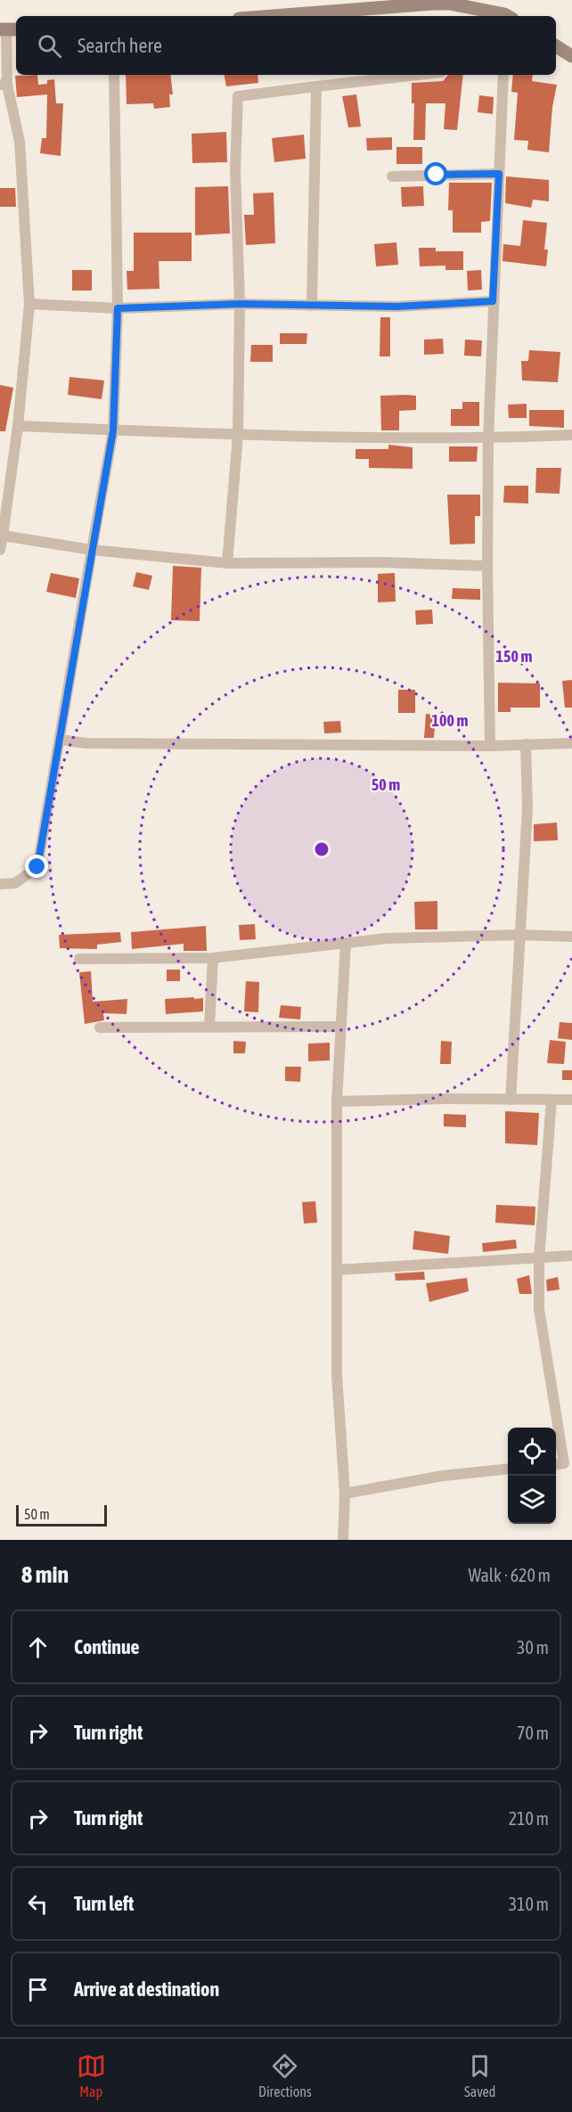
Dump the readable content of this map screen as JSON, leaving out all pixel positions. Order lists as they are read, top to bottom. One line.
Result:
{"scale_bar":"50 m","page":{"search":"Search here","scale":"50 m","heading":["8 min","Walk · 620 m"],"list":[["Continue","30 m"],["Turn right","70 m"],["Turn right","210 m"],["Turn left","310 m"],"Arrive at destination"],"nav":["Map","Directions","Saved"]},"rings":["150 m","100 m","50 m"]}
